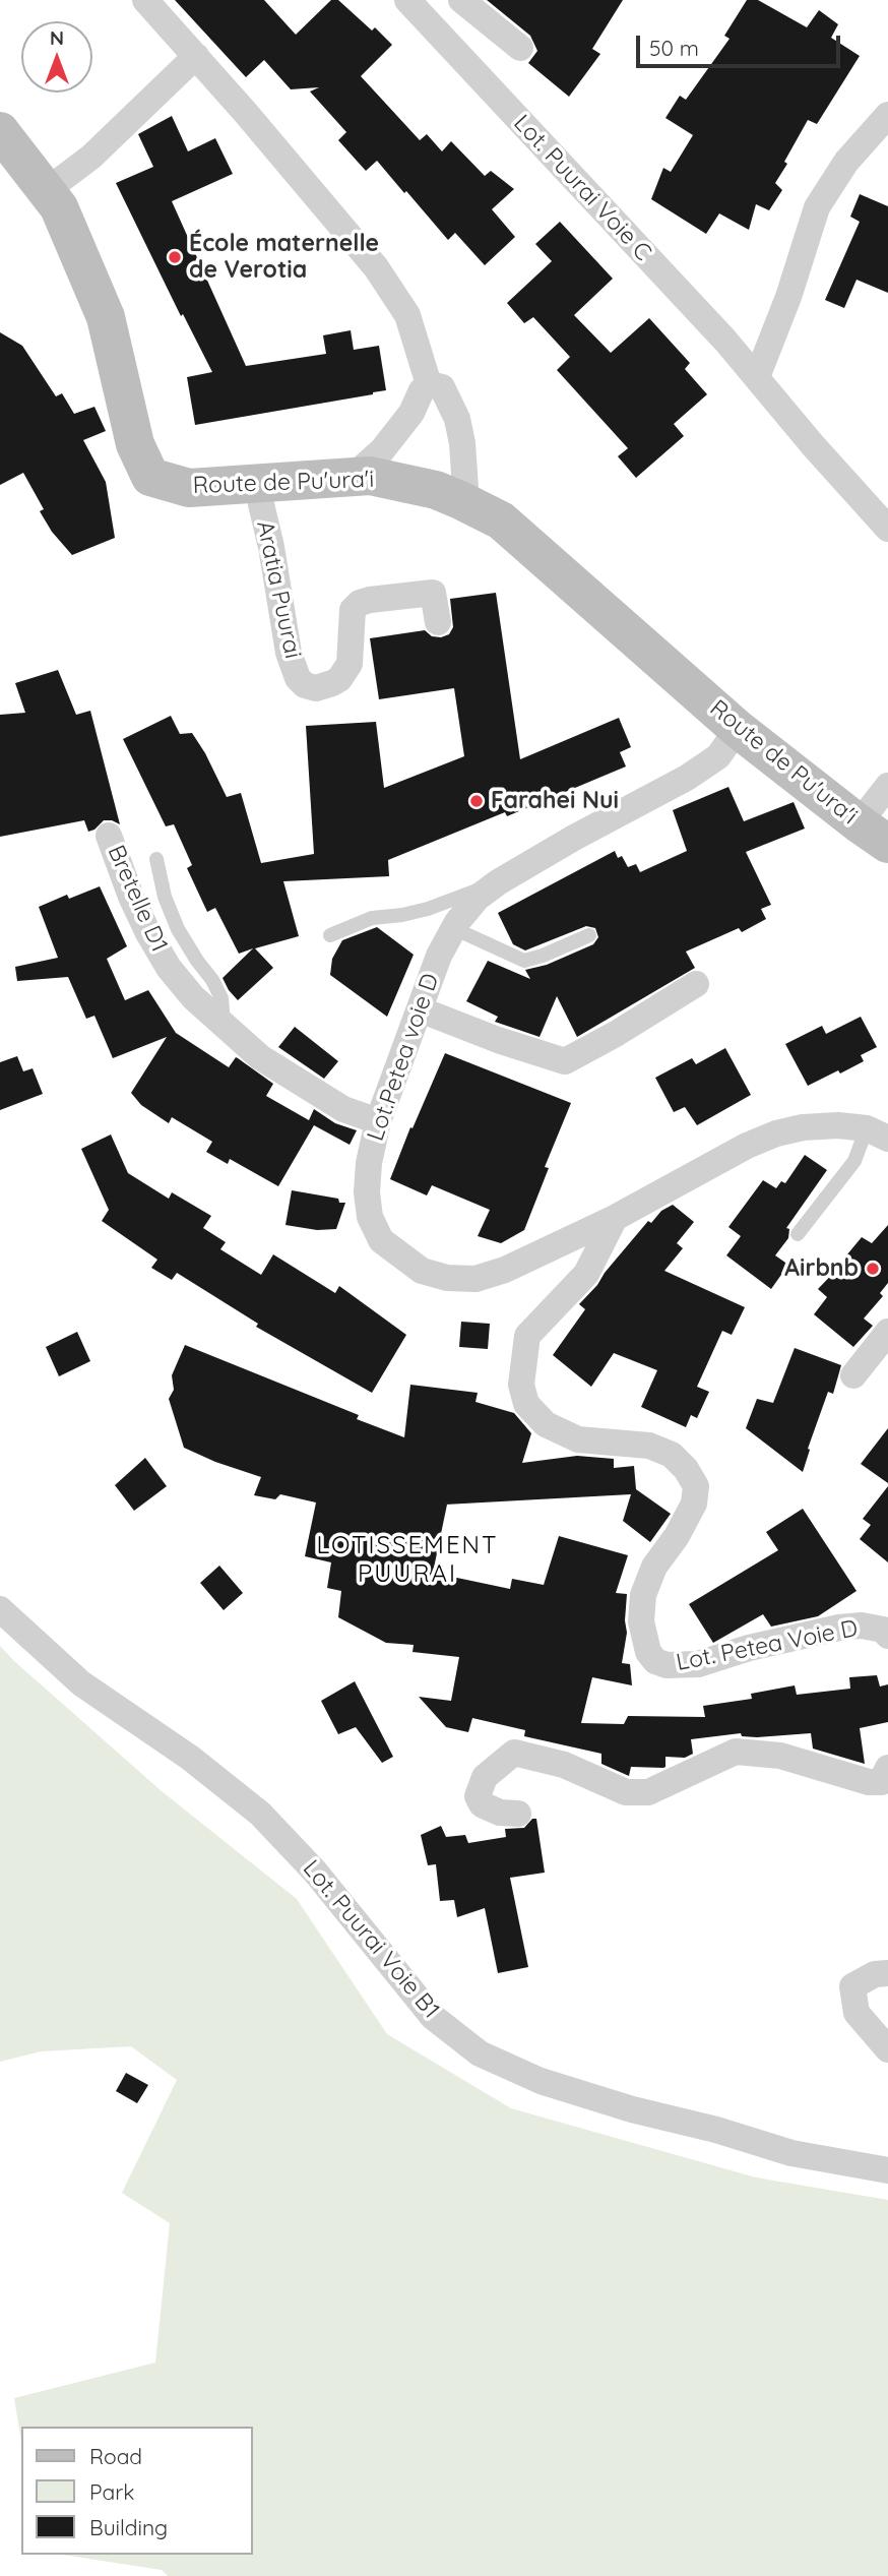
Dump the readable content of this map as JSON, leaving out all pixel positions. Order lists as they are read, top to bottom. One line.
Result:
{"streets":{"main road":["Route de Pu'ura'i"],"street":["Lot. Puurai Voie C","Aratia Puurai","Bretelle D1","Lot.Petea voie D","Lot. Petea Voie D","Lot. Puurai Voie B1"]},"crossings":[["Route de Pu'ura'i","Aratia Puurai"],["Route de Pu'ura'i","Lot.Petea voie D"],["Bretelle D1","Lot.Petea voie D"],["Lot.Petea voie D","Lot. Petea Voie D"]],"districts":["LOTISSEMENT PUURAI"],"places":["École maternelle de Verotia","Farahei Nui","Airbnb"],"legend":["Road","Park","Building"],"scale_bar":"50 m","north":"top"}
